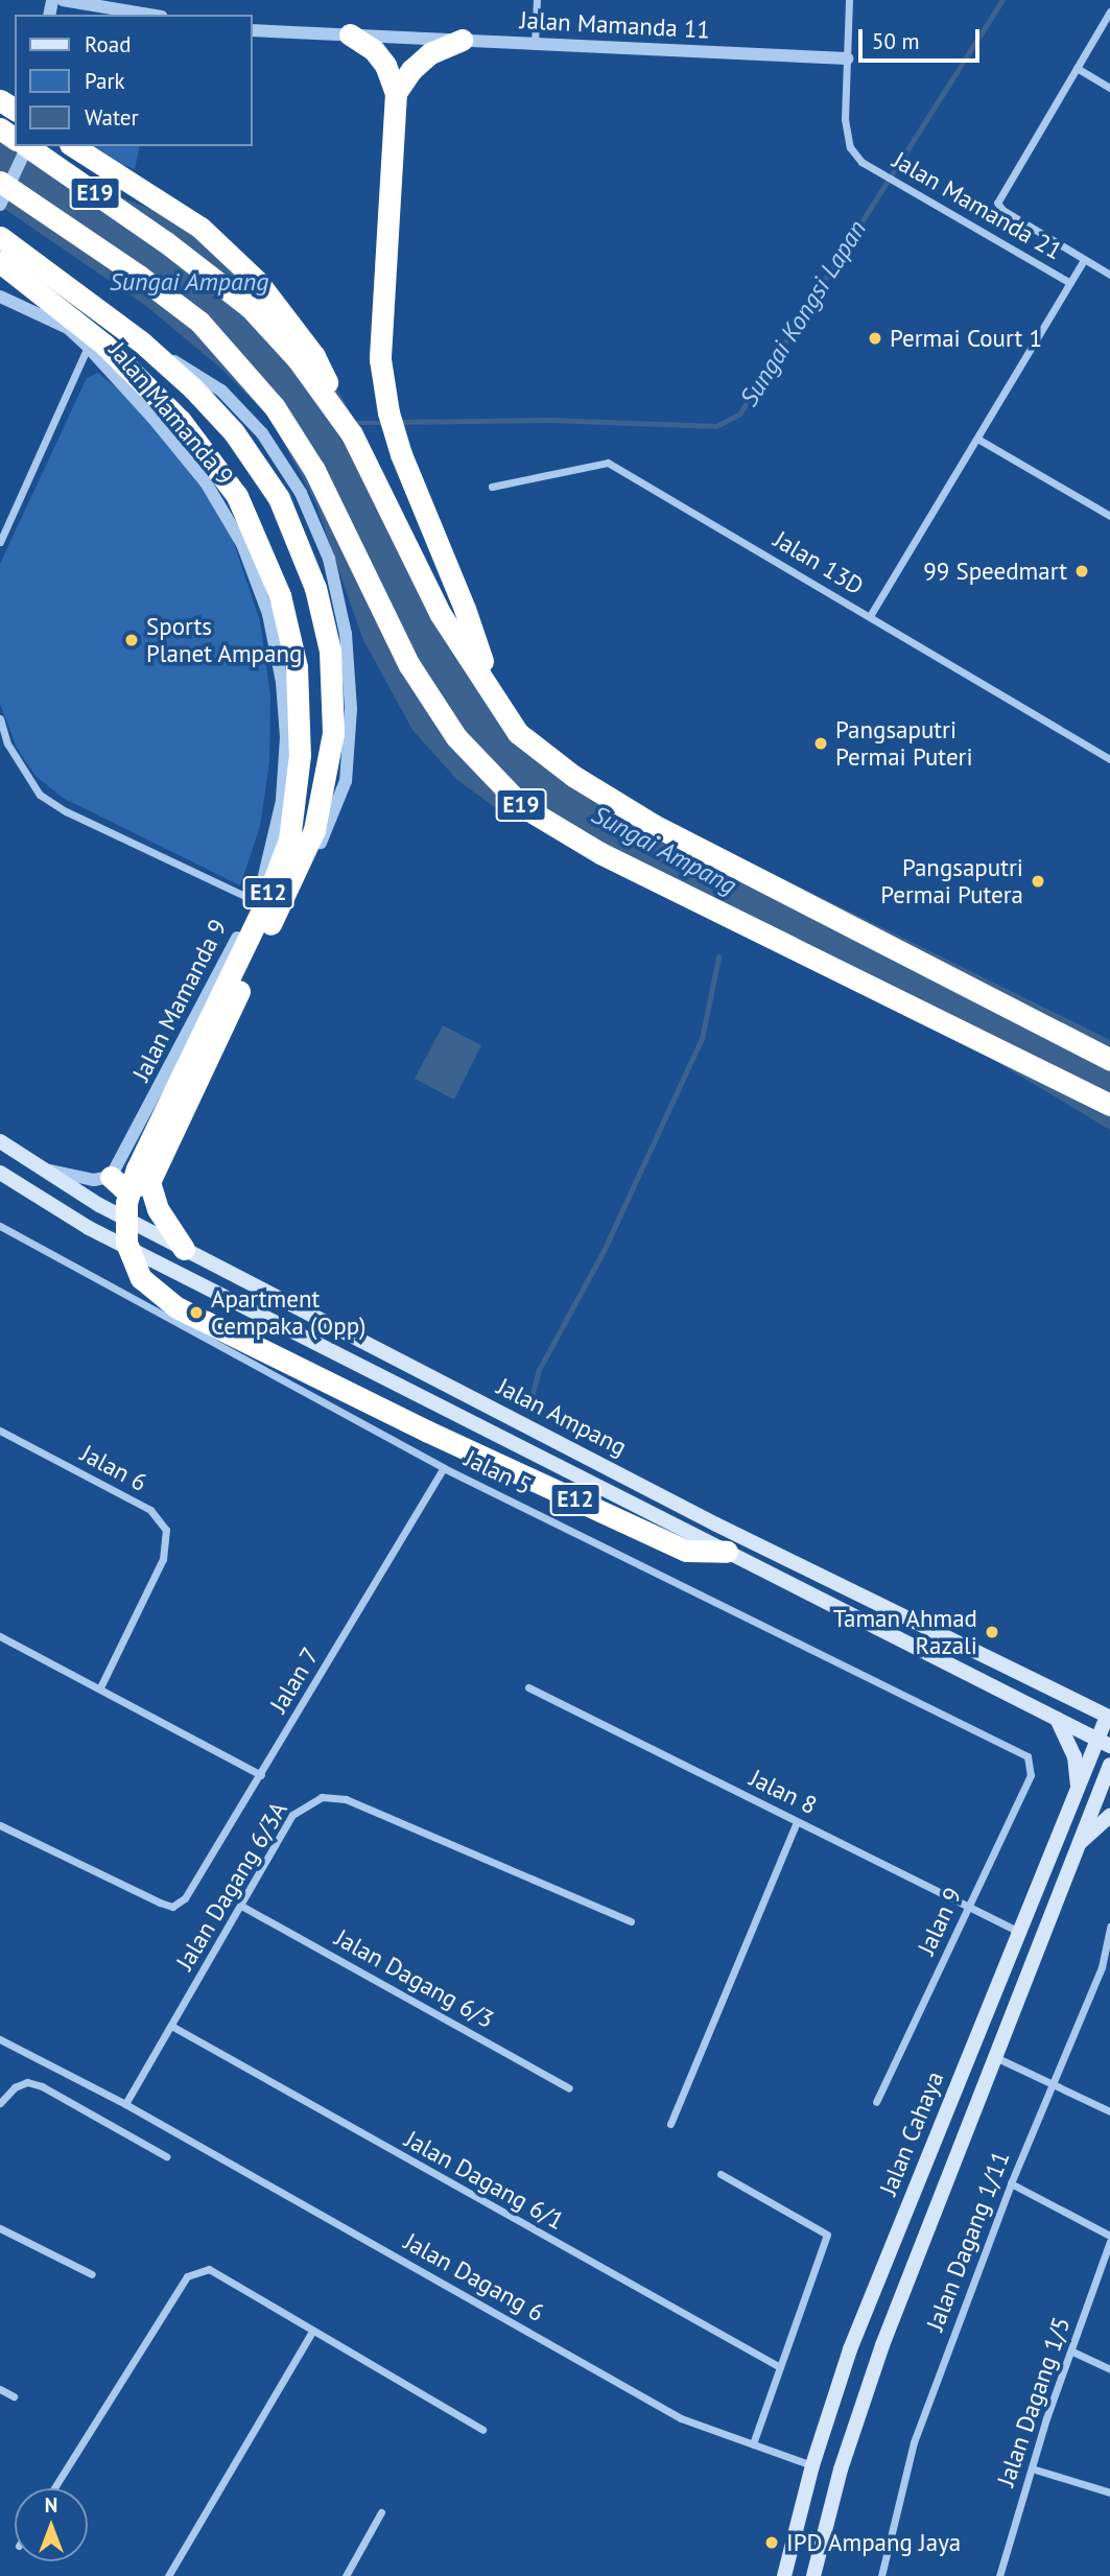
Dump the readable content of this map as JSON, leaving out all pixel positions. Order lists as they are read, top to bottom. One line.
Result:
{"streets":{"highway":["E19","E12"],"main road":["Jalan Ampang","Jalan Cahaya"],"street":["Jalan Mamanda 11","Jalan Mamanda 21","Jalan Mamanda 9","Jalan 13D","Jalan 6","Jalan 5","Jalan 7","Jalan 8","Jalan Dagang 6/3A","Jalan 9","Jalan Dagang 6/3","Jalan Dagang 6/1","Jalan Dagang 1/11","Jalan Dagang 6","Jalan Dagang 1/5"]},"crossings":[["Jalan Mamanda 11","Jalan Mamanda 21"],["Jalan Mamanda 21","Jalan 13D"],["E12","Jalan Ampang"],["Jalan Ampang","Jalan Cahaya"],["Jalan 5","Jalan 7"],["Jalan 5","Jalan 9"],["Jalan 8","Jalan 9"],["Jalan 8","Jalan Cahaya"],["Jalan Dagang 6/3A","Jalan Dagang 6/3"],["Jalan Dagang 6/3A","Jalan Dagang 6/1"],["Jalan Dagang 6/3A","Jalan Dagang 6"],["Jalan Cahaya","Jalan Dagang 6"]],"water":["Sungai Ampang","Sungai Kongsi Lapan"],"places":["Permai Court 1","99 Speedmart","Sports Planet Ampang","Pangsaputri Permai Puteri","Pangsaputri Permai Putera","Apartment Cempaka (Opp)","Taman Ahmad Razali","IPD Ampang Jaya"],"legend":["Road","Park","Water"],"scale_bar":"50 m","north":"top"}
